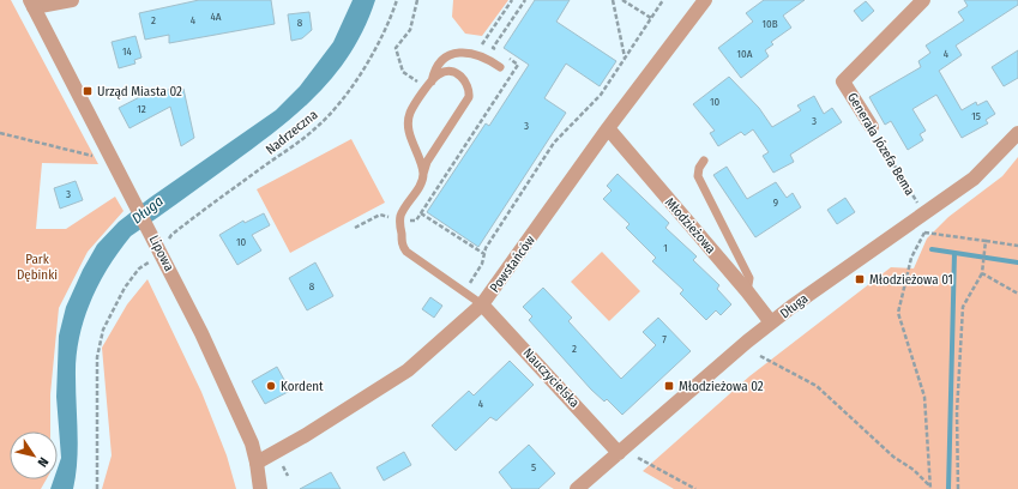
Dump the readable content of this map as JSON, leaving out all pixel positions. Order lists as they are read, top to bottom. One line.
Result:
{"streets":{"street":["Generała Józefa Bema","Młodzieżowa","Lipowa","Powstańców","Długa","Nauczycielska"],"path":["Nadrzeczna"]},"crossings":[["Nadrzeczna","Lipowa"],["Młodzieżowa","Powstańców"],["Młodzieżowa","Długa"],["Lipowa","Powstańców"],["Powstańców","Nauczycielska"],["Długa","Nauczycielska"]],"water":["Długa"],"parks":["Park Dębinki"],"places":{"transit":["Urząd Miasta 02","Młodzieżowa 01","Młodzieżowa 02"],"other":["Kordent"]},"house_numbers":["4A","2","4","8","10B","14","10A","4","10","12","15","3","3","3","9","10","1","8","7","2","4","5"],"north":"bottom right"}
